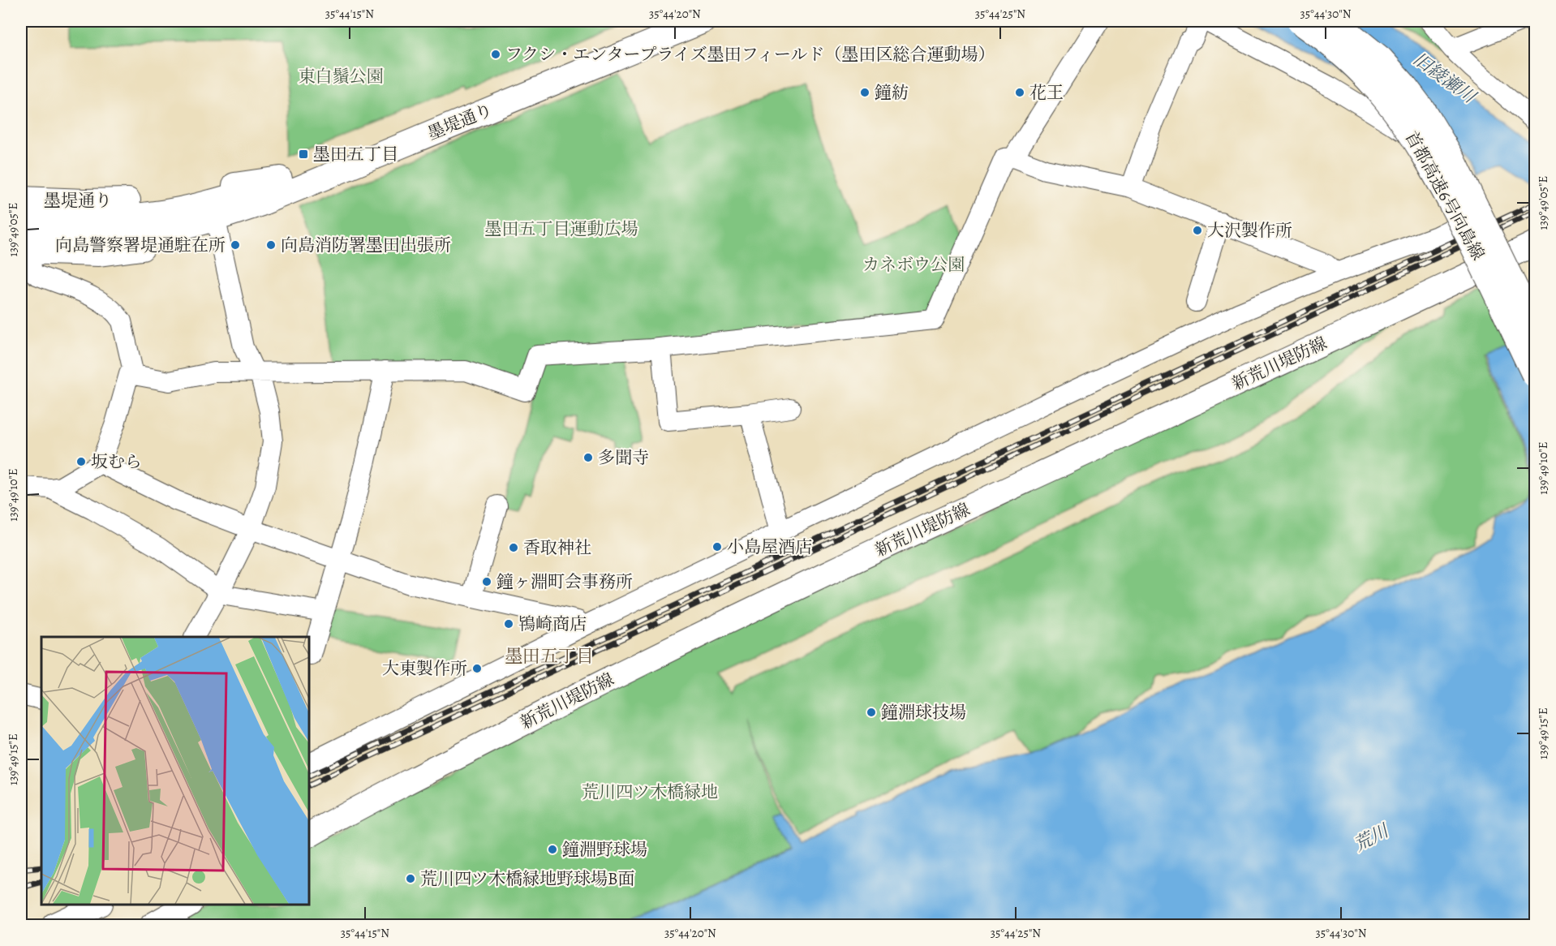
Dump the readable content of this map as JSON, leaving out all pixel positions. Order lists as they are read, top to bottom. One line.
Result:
{"streets":{"highway":["首都高速6号向島線"],"main road":["墨堤通り","新荒川堤防線"]},"districts":["墨田五丁目"],"water":["旧綾瀬川","荒川"],"parks":["東白鬚公園","墨田五丁目運動広場","カネボウ公園","荒川四ツ木橋緑地"],"places":{"other":["フクシ・エンタープライズ墨田フィールド（墨田区総合運動場）","鐘紡","花王","大沢製作所","向島警察署堤通駐在所","向島消防署墨田出張所","多聞寺","坂むら","小島屋酒店","香取神社","鐘ヶ淵町会事務所","鴇崎商店","大東製作所","鐘淵球技場","鐘淵野球場","荒川四ツ木橋緑地野球場B面"],"transit":["墨田五丁目"]},"coordinates":["35°44'15\"N","35°44'20\"N","35°44'25\"N","35°44'30\"N","139°49'05\"E","139°49'10\"E","139°49'15\"E"]}
